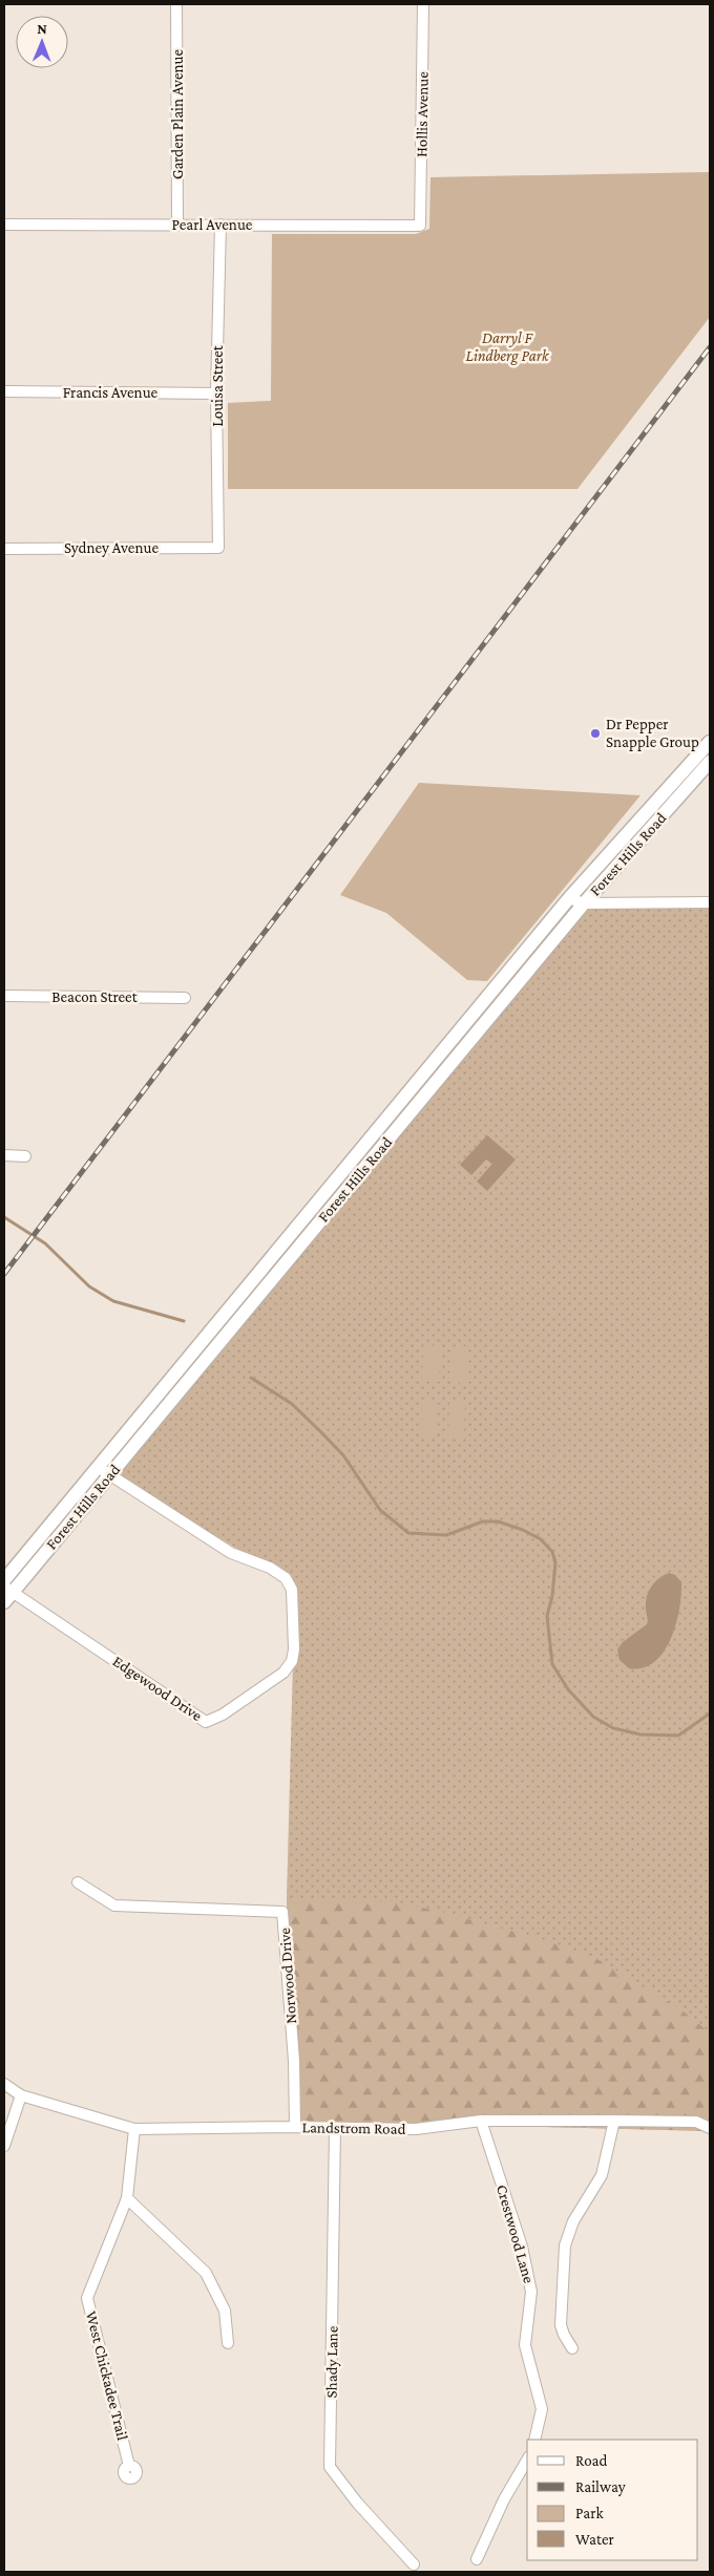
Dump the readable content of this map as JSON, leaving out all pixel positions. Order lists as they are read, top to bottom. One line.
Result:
{"streets":{"street":["Garden Plain Avenue","Hollis Avenue","Pearl Avenue","Louisa Street","Francis Avenue","Sydney Avenue","Forest Hills Road","Beacon Street","Edgewood Drive","Norwood Drive","Landstrom Road","Crestwood Lane","Shady Lane","West Chickadee Trail"]},"crossings":[["Garden Plain Avenue","Pearl Avenue"],["Hollis Avenue","Pearl Avenue"],["Pearl Avenue","Louisa Street"],["Louisa Street","Francis Avenue"],["Louisa Street","Sydney Avenue"],["Forest Hills Road","Edgewood Drive"],["Norwood Drive","Landstrom Road"],["Landstrom Road","Crestwood Lane"],["Landstrom Road","Shady Lane"],["Landstrom Road","West Chickadee Trail"]],"parks":["Darryl F Lindberg Park"],"places":["Dr Pepper Snapple Group"],"legend":["Road","Railway","Park","Water"],"north":"top"}
